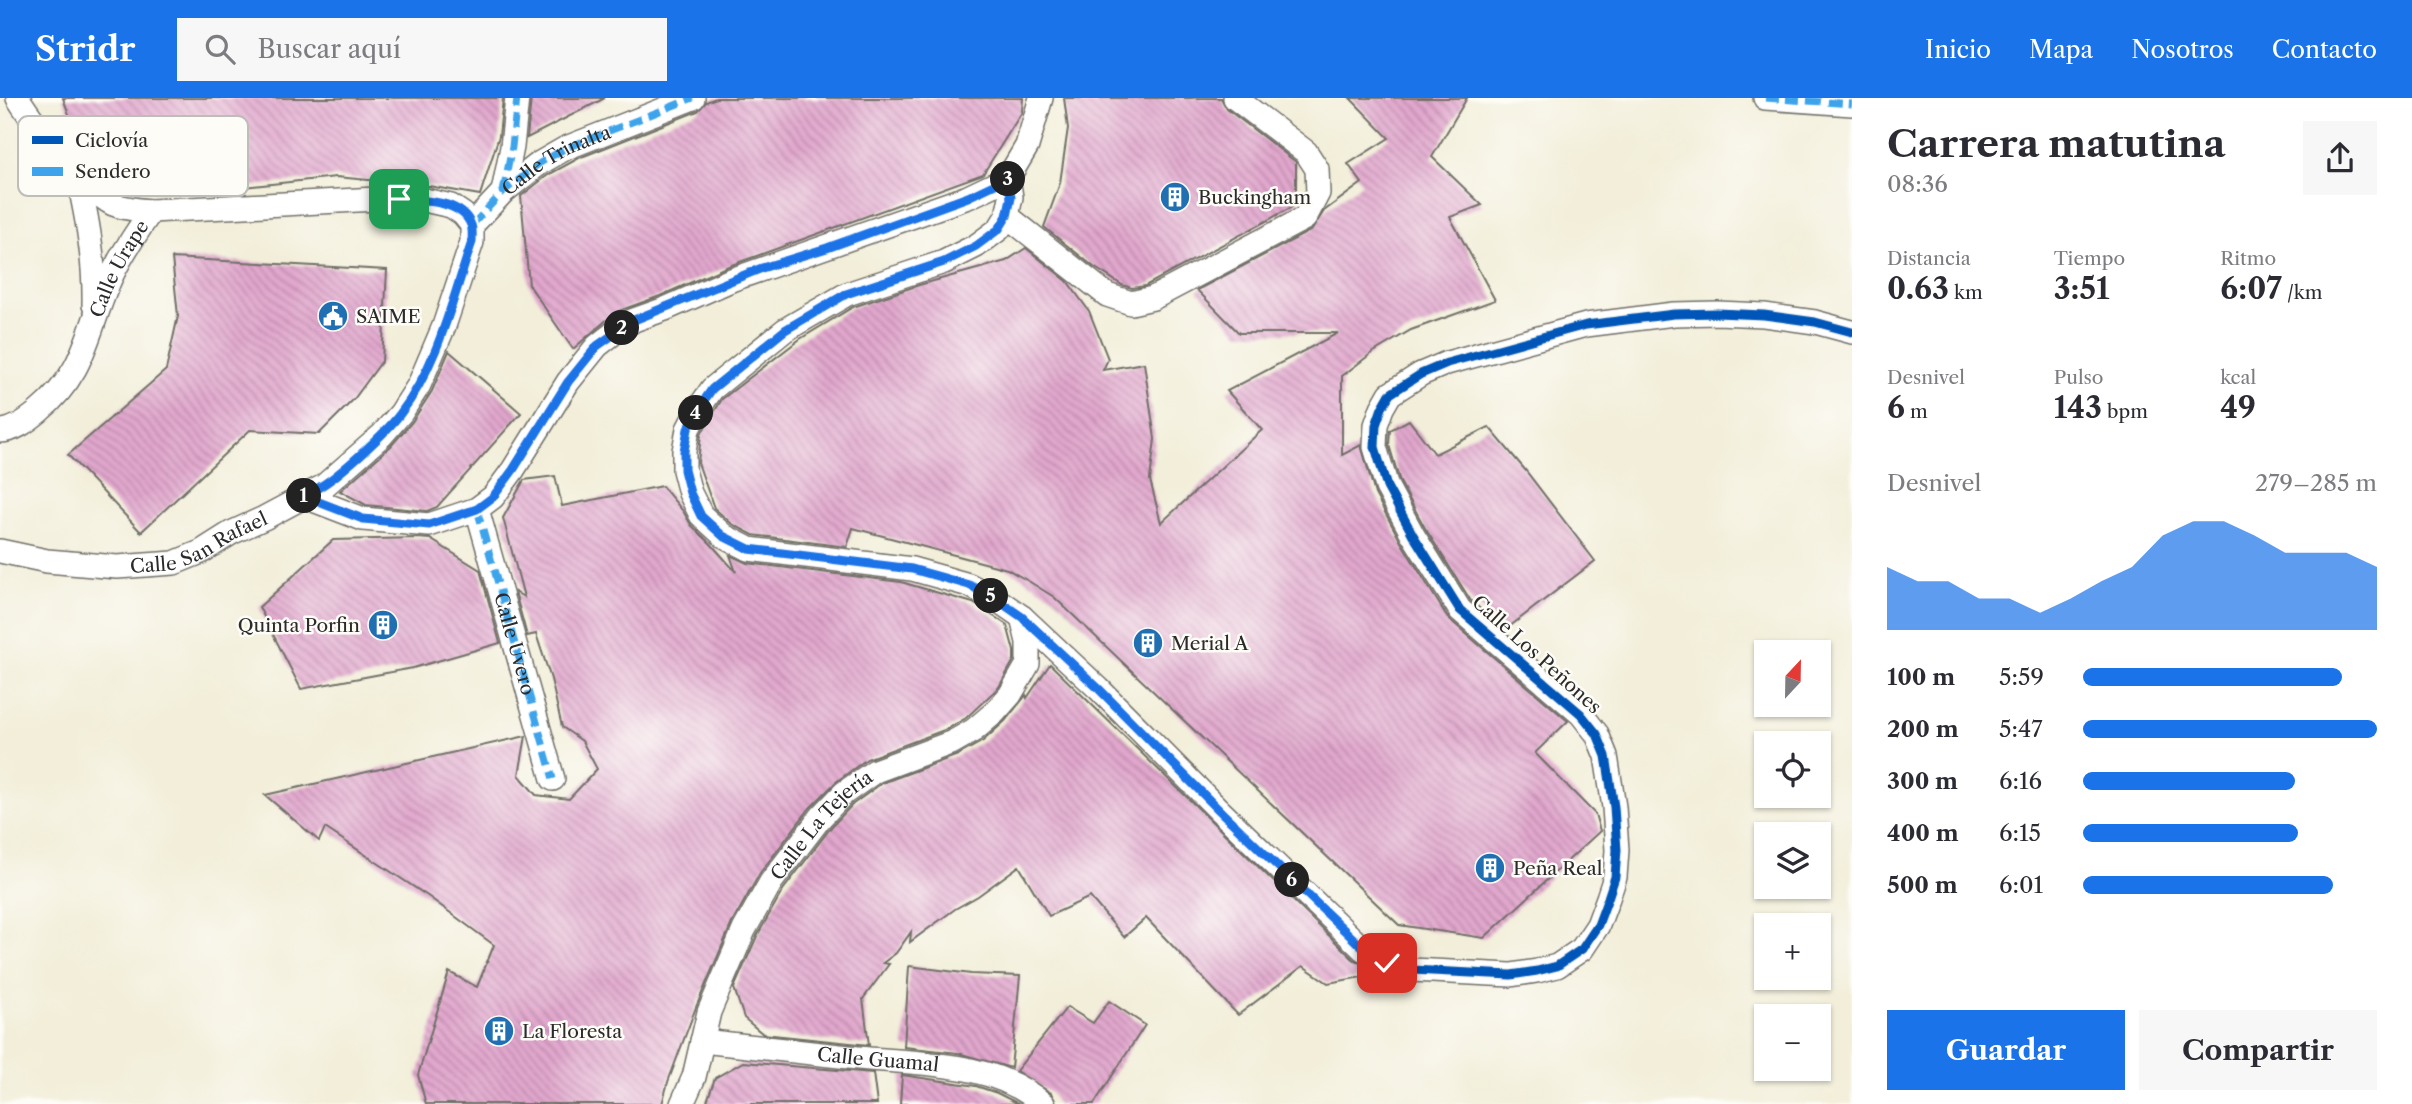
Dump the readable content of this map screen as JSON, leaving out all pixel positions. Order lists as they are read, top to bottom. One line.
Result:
{"streets":{"street":["Calle Trinalta","Calle Urape","Calle San Rafael","Calle Uvero","Calle Los Peñones","Calle La Tejería","Calle Guamal"]},"crossings":[["Calle Trinalta","Calle San Rafael"],["Calle Los Peñones","Calle La Tejería"],["Calle La Tejería","Calle Guamal"]],"places":{"building":["Buckingham","Quinta Porfin","Merial A","Peña Real","La Floresta"],"public building":["SAIME"]},"legend":["Ciclovía","Sendero"],"north":"top","page":{"header":"Stridr","search":"Buscar aquí","nav":["Inicio","Mapa","Nosotros","Contacto"],"heading":["Carrera matutina","08:36"],"pins":["3","2","4","1","5","6"],"stats":[["Distancia","0.63 km"],["Tiempo","3:51"],["Ritmo","6:07 /km"],["Desnivel","6 m"],["Pulso","143 bpm"],["kcal","49"]],"chart":["Desnivel","279–285 m"],"map_buttons":["+","−"],"list":[{"name":"100 m","note":"5:59"},{"name":"200 m","note":"5:47"},{"name":"300 m","note":"6:16"},{"name":"400 m","note":"6:15"},{"name":"500 m","note":"6:01"}],"buttons":["Guardar","Compartir"]}}
